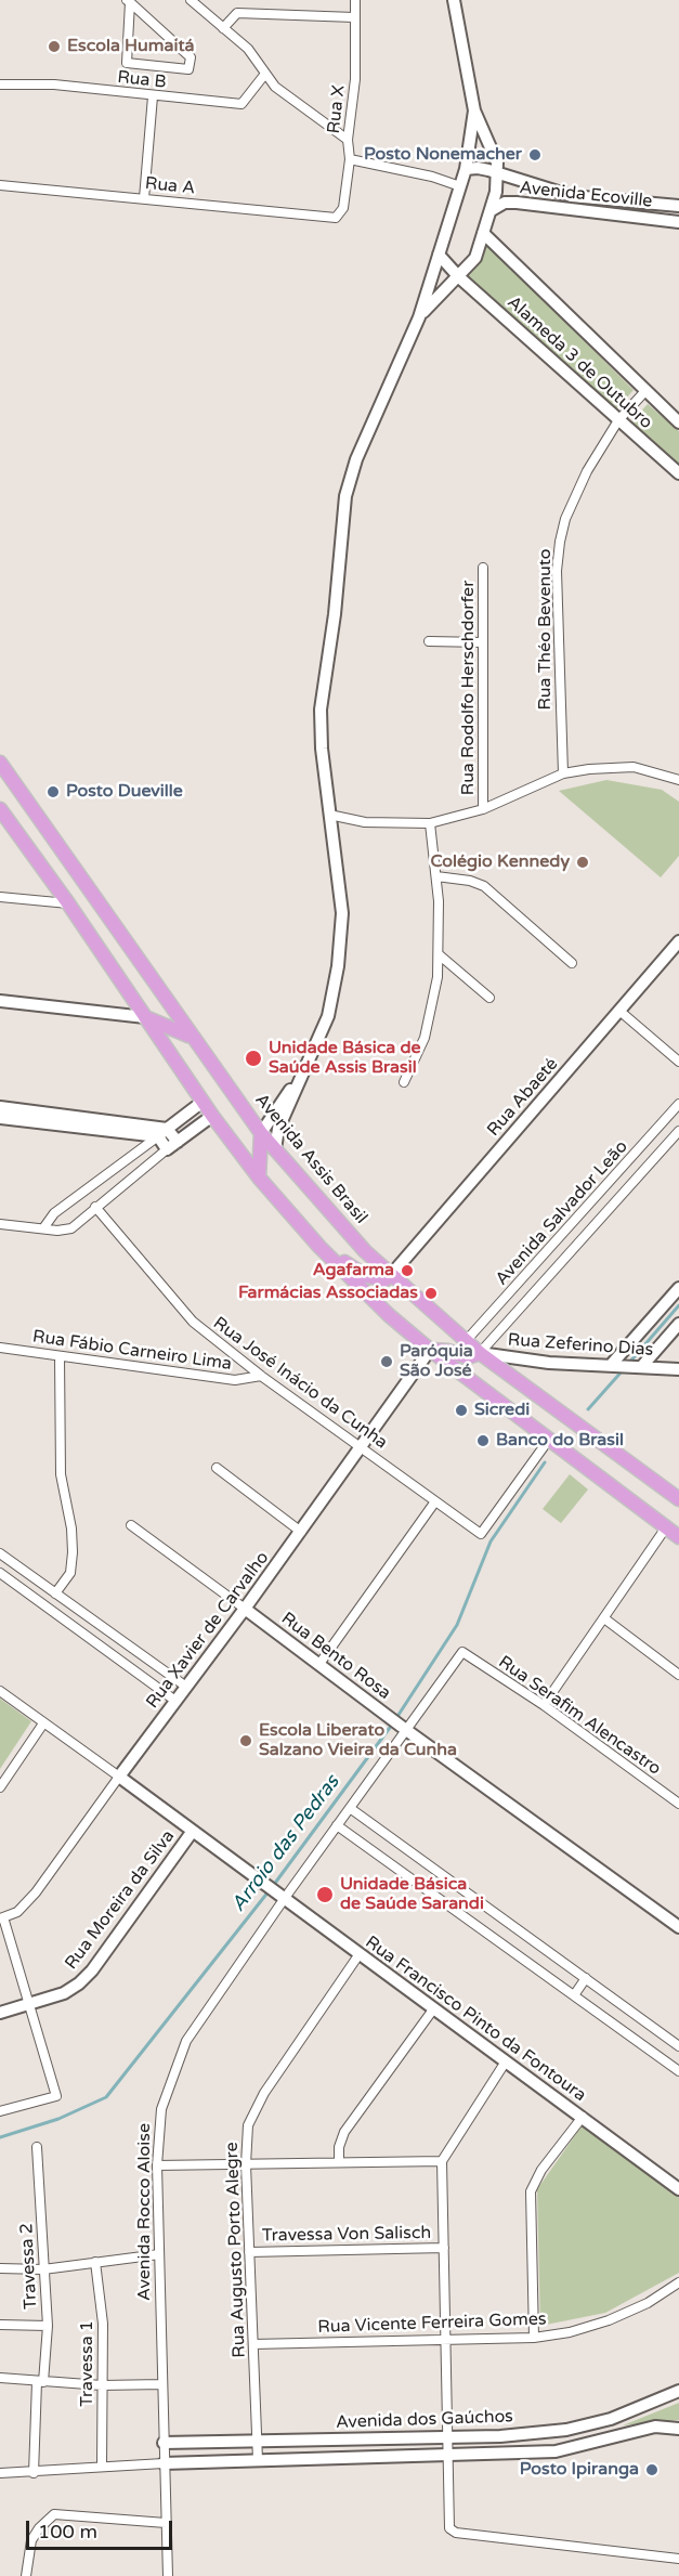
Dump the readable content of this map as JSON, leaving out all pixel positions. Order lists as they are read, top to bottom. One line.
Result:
{"streets":{"main road":["Avenida Assis Brasil"],"street":["Rua B","Rua X","Rua A","Avenida Ecoville","Alameda 3 de Outubro","Rua Théo Bevenuto","Rua Rodolfo Herschdorfer","Rua Abaeté","Avenida Salvador Leão","Rua Zeferino Dias","Rua Fábio Carneiro Lima","Rua José Inácio da Cunha","Rua Xavier de Carvalho","Rua Bento Rosa","Rua Serafim Alencastro","Rua Moreira da Silva","Rua Francisco Pinto da Fontoura","Avenida Rocco Aloise","Travessa Von Salisch","Rua Augusto Porto Alegre","Travessa 2","Rua Vicente Ferreira Gomes","Travessa 1","Avenida dos Gaúchos"]},"crossings":[["Rua X","Rua A"],["Alameda 3 de Outubro","Rua Théo Bevenuto"],["Rua Abaeté","Avenida Assis Brasil"],["Avenida Assis Brasil","Avenida Salvador Leão"],["Avenida Assis Brasil","Rua Zeferino Dias"],["Avenida Salvador Leão","Rua Zeferino Dias"],["Rua Fábio Carneiro Lima","Rua José Inácio da Cunha"],["Rua José Inácio da Cunha","Rua Xavier de Carvalho"],["Rua Xavier de Carvalho","Rua Bento Rosa"],["Rua Xavier de Carvalho","Rua Francisco Pinto da Fontoura"],["Rua Bento Rosa","Avenida Rocco Aloise"],["Rua Serafim Alencastro","Avenida Rocco Aloise"],["Rua Moreira da Silva","Rua Francisco Pinto da Fontoura"],["Rua Francisco Pinto da Fontoura","Avenida Rocco Aloise"],["Rua Francisco Pinto da Fontoura","Rua Augusto Porto Alegre"],["Avenida Rocco Aloise","Avenida dos Gaúchos"],["Travessa Von Salisch","Rua Augusto Porto Alegre"],["Rua Augusto Porto Alegre","Rua Vicente Ferreira Gomes"],["Rua Augusto Porto Alegre","Avenida dos Gaúchos"]],"water":["Arroio das Pedras"],"places":["Escola Humaitá","Posto Nonemacher","Posto Dueville","Colégio Kennedy","Unidade Básica de Saúde Assis Brasil","Agafarma","Farmácias Associadas","Paróquia São José","Sicredi","Banco do Brasil","Escola Liberato Salzano Vieira da Cunha","Unidade Básica de Saúde Sarandi","Posto Ipiranga"],"scale_bar":"100 m"}
